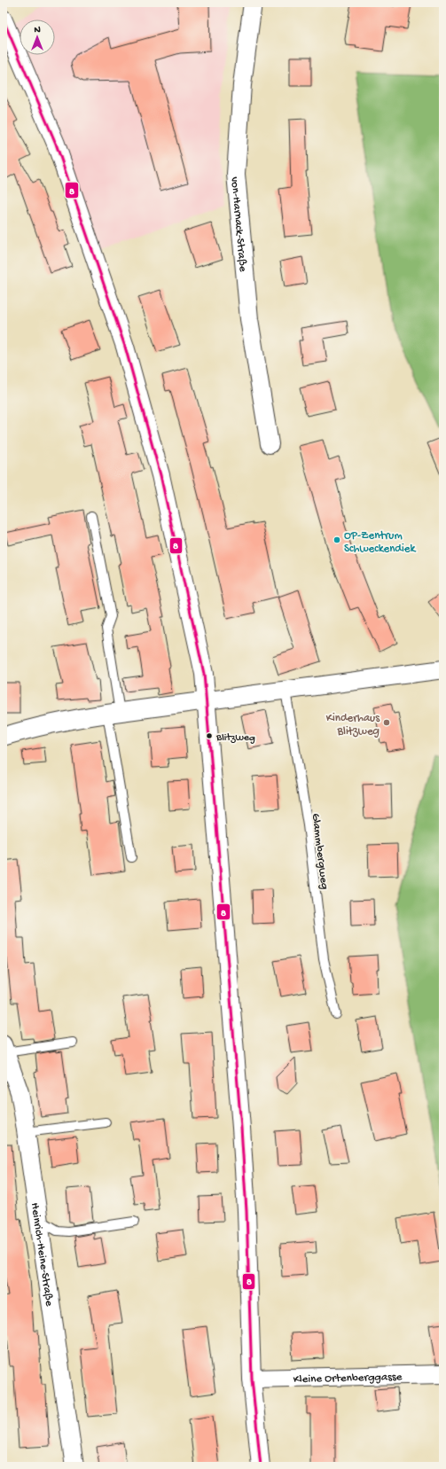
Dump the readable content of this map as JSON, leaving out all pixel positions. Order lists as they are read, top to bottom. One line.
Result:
{"streets":{"street":["von-Harnack-Straße","Heinrich-Heine-Straße","Kleine Ortenberggasse"],"lane":["Glammbergweg"]},"places":["OP-Zentrum Schweckendiek","Kinderhaus Blitzweg","Blitzweg"],"lines":["transit line 8"],"north":"top"}
